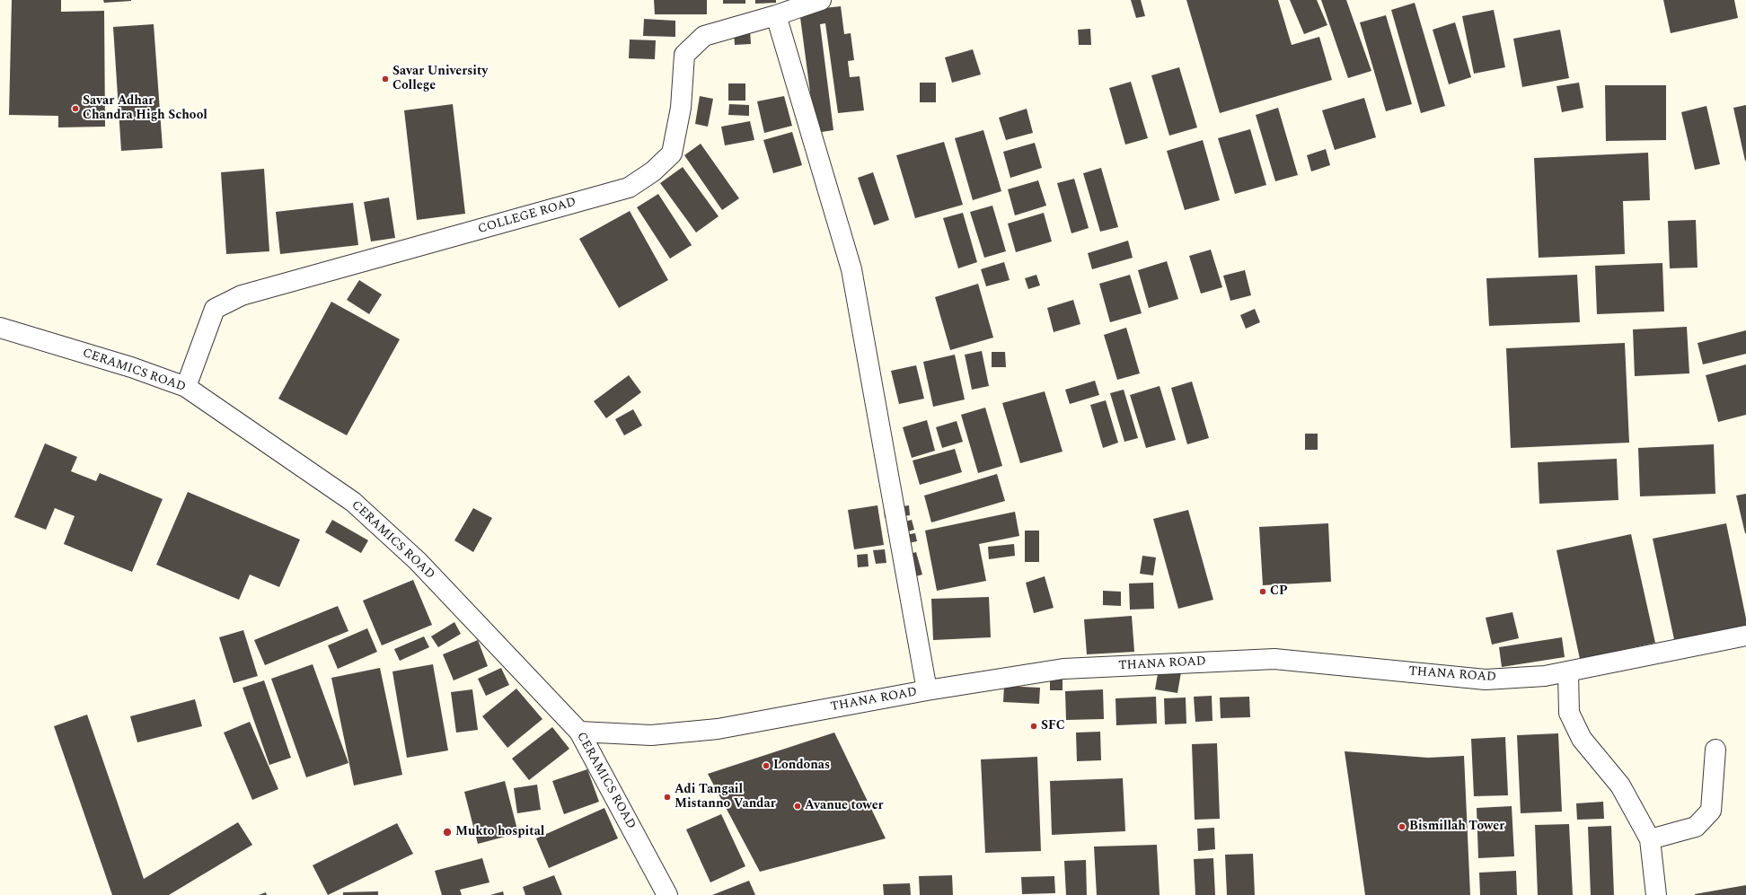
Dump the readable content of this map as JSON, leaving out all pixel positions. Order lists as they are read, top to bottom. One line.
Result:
{"streets":{"street":["COLLEGE ROAD","CERAMICS ROAD","THANA ROAD"]},"crossings":[["COLLEGE ROAD","CERAMICS ROAD"],["CERAMICS ROAD","THANA ROAD"]],"places":["Savar University College","Savar Adhar Chandra High School","CP","SFC","Londonas","Adi Tangail Mistanno Vandar","Avanue tower","Bismillah Tower","Mukto hospital"]}
